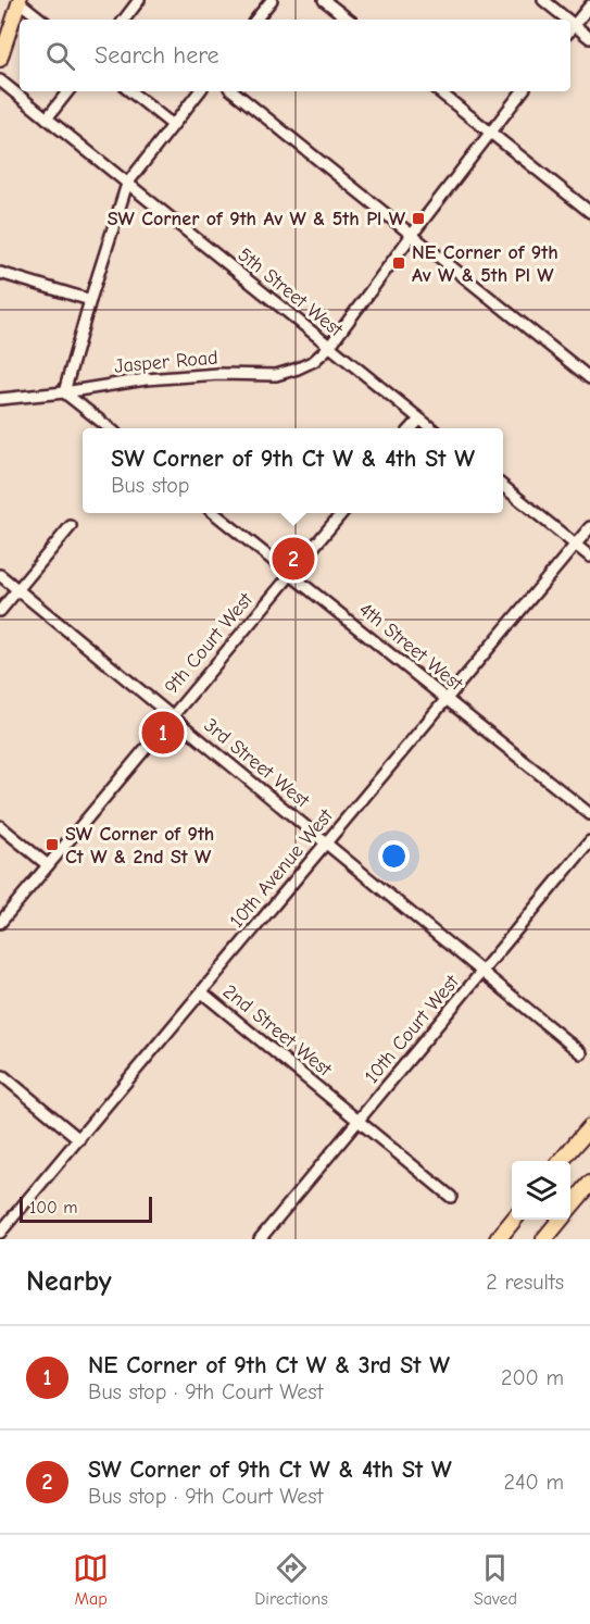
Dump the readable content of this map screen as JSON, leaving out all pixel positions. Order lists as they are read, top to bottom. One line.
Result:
{"streets":{"street":["5th Street West","Jasper Road","9th Court West","4th Street West","3rd Street West","10th Avenue West","10th Court West","2nd Street West"]},"crossings":[["5th Street West","Jasper Road"],["9th Court West","4th Street West"],["9th Court West","3rd Street West"],["4th Street West","10th Avenue West"],["3rd Street West","10th Avenue West"],["3rd Street West","10th Court West"],["10th Avenue West","2nd Street West"],["10th Court West","2nd Street West"]],"places":{"transit":["SW Corner of 9th Av W & 5th Pl W","NE Corner of 9th Av W & 5th Pl W","SW Corner of 9th Ct W & 2nd St W"]},"scale_bar":"100 m","page":{"search":"Search here","popup":["SW Corner of 9th Ct W & 4th St W","Bus stop"],"pins":["2","1"],"scale":"100 m","heading":["Nearby","2 results"],"list":[{"mark":"1","name":"NE Corner of 9th Ct W & 3rd St W","note":"Bus stop · 9th Court West","value":"200 m"},{"mark":"2","name":"SW Corner of 9th Ct W & 4th St W","note":"Bus stop · 9th Court West","value":"240 m"}],"nav":["Map","Directions","Saved"]}}
